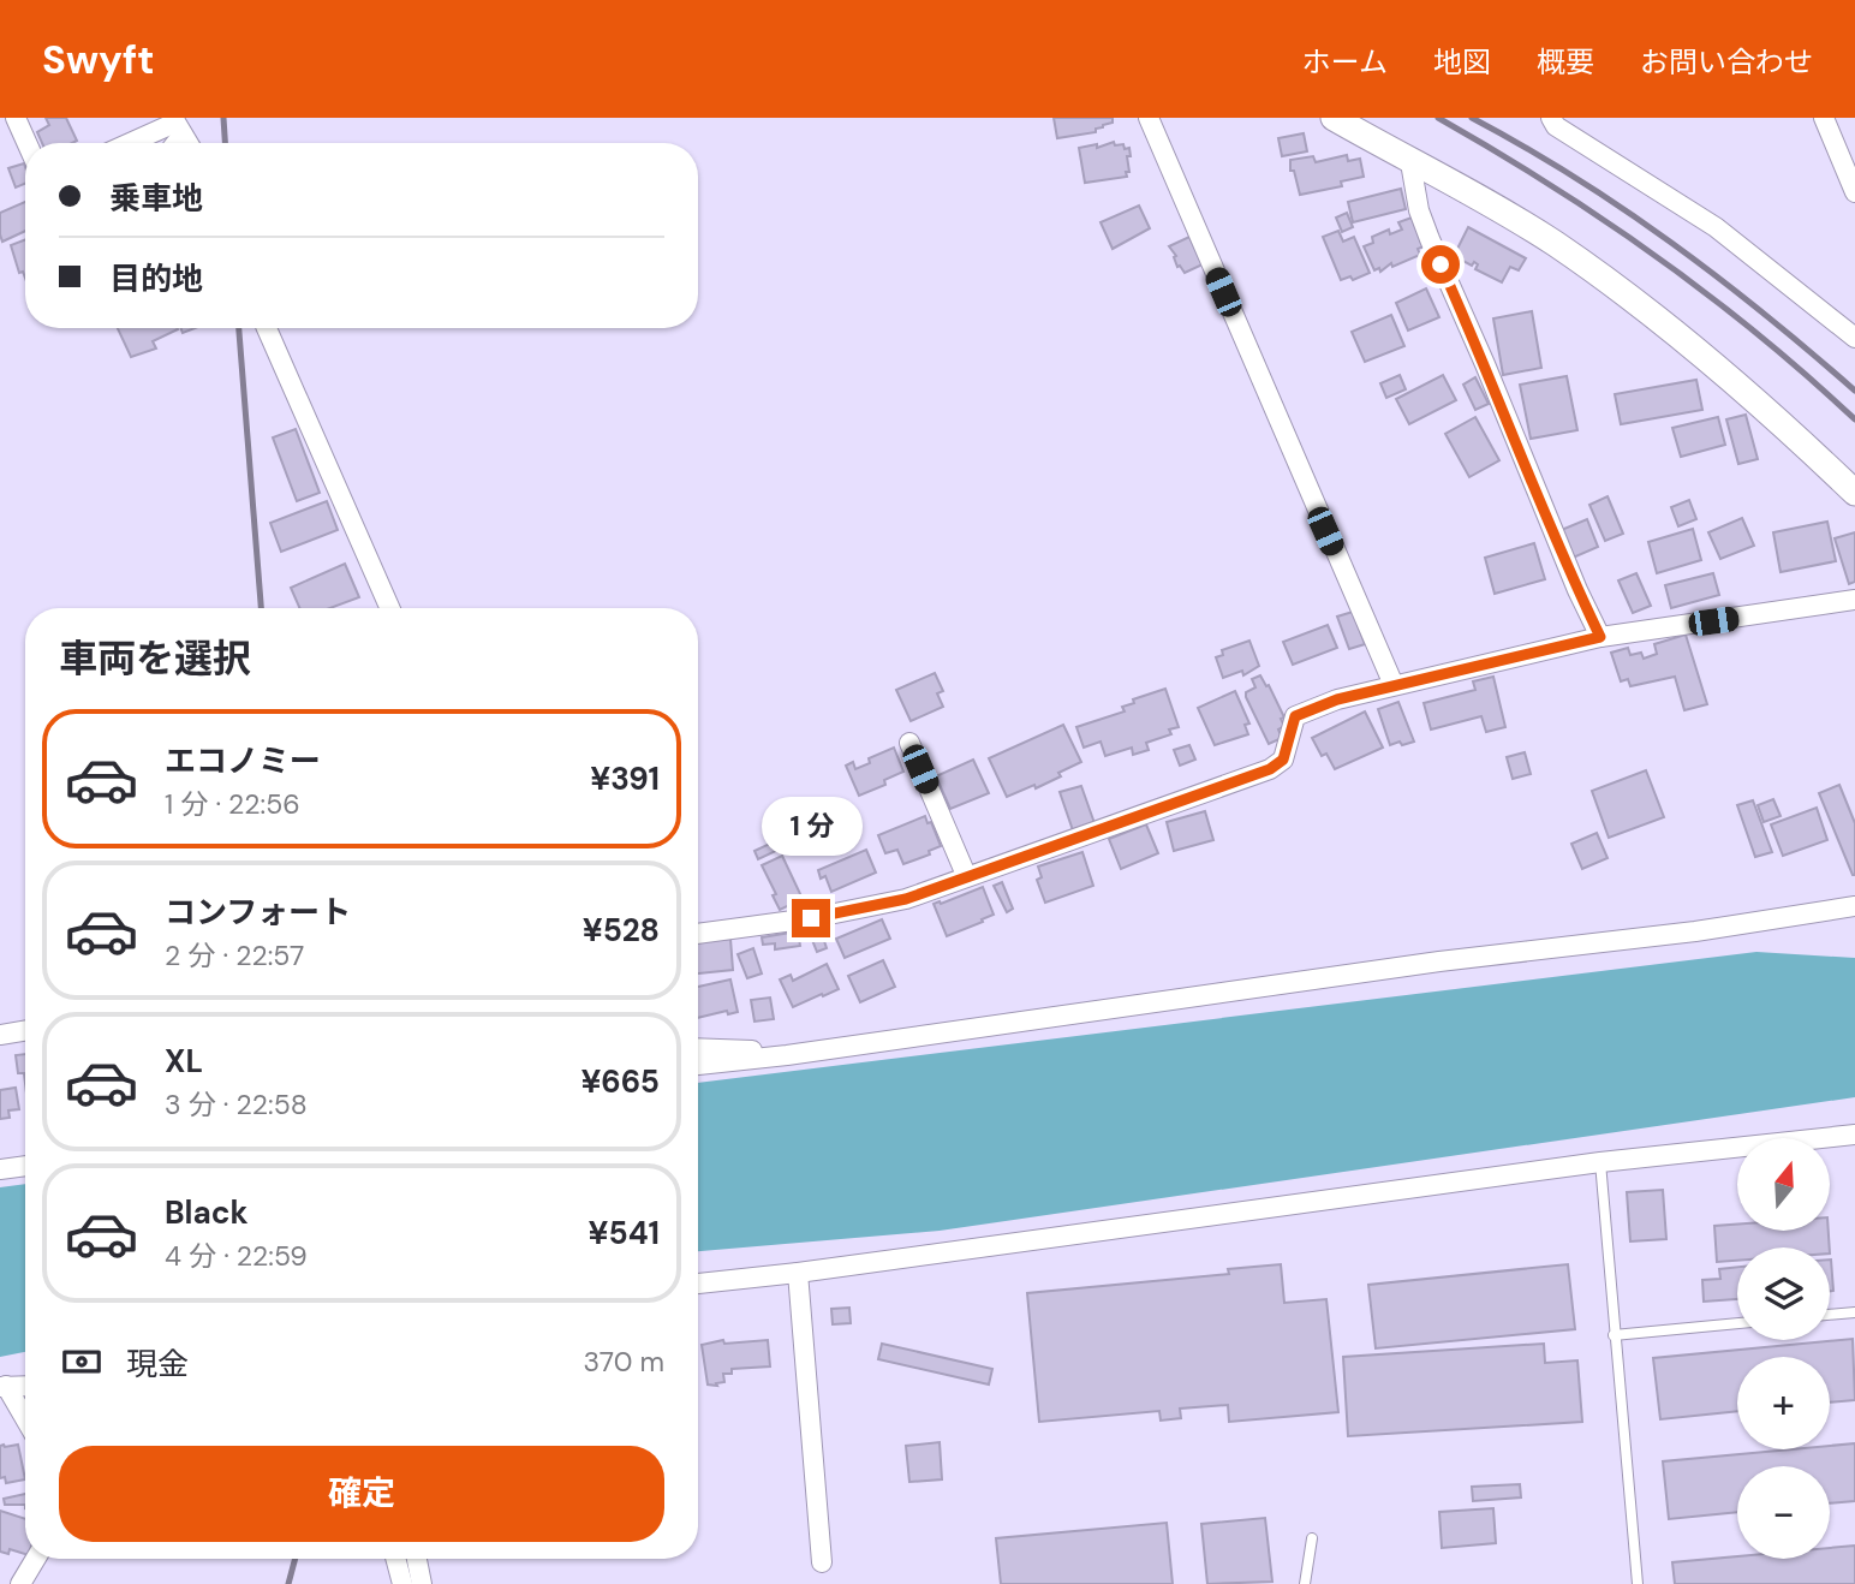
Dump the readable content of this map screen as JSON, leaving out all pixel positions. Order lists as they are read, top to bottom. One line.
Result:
{"north":"top","page":{"header":"Swyft","nav":["ホーム","地図","概要","お問い合わせ"],"banner":["乗車地","目的地"],"heading":"車両を選択","list":[{"name":"エコノミー","note":"1 分 · 22:56","value":"¥391"},{"name":"コンフォート","note":"2 分 · 22:57","value":"¥528"},{"name":"XL","note":"3 分 · 22:58","value":"¥665"},{"name":"Black","note":"4 分 · 22:59","value":"¥541"}],"bubble":"1 分","map_buttons":["+","−"],"pay":["現金","370 m"],"buttons":"確定"}}
